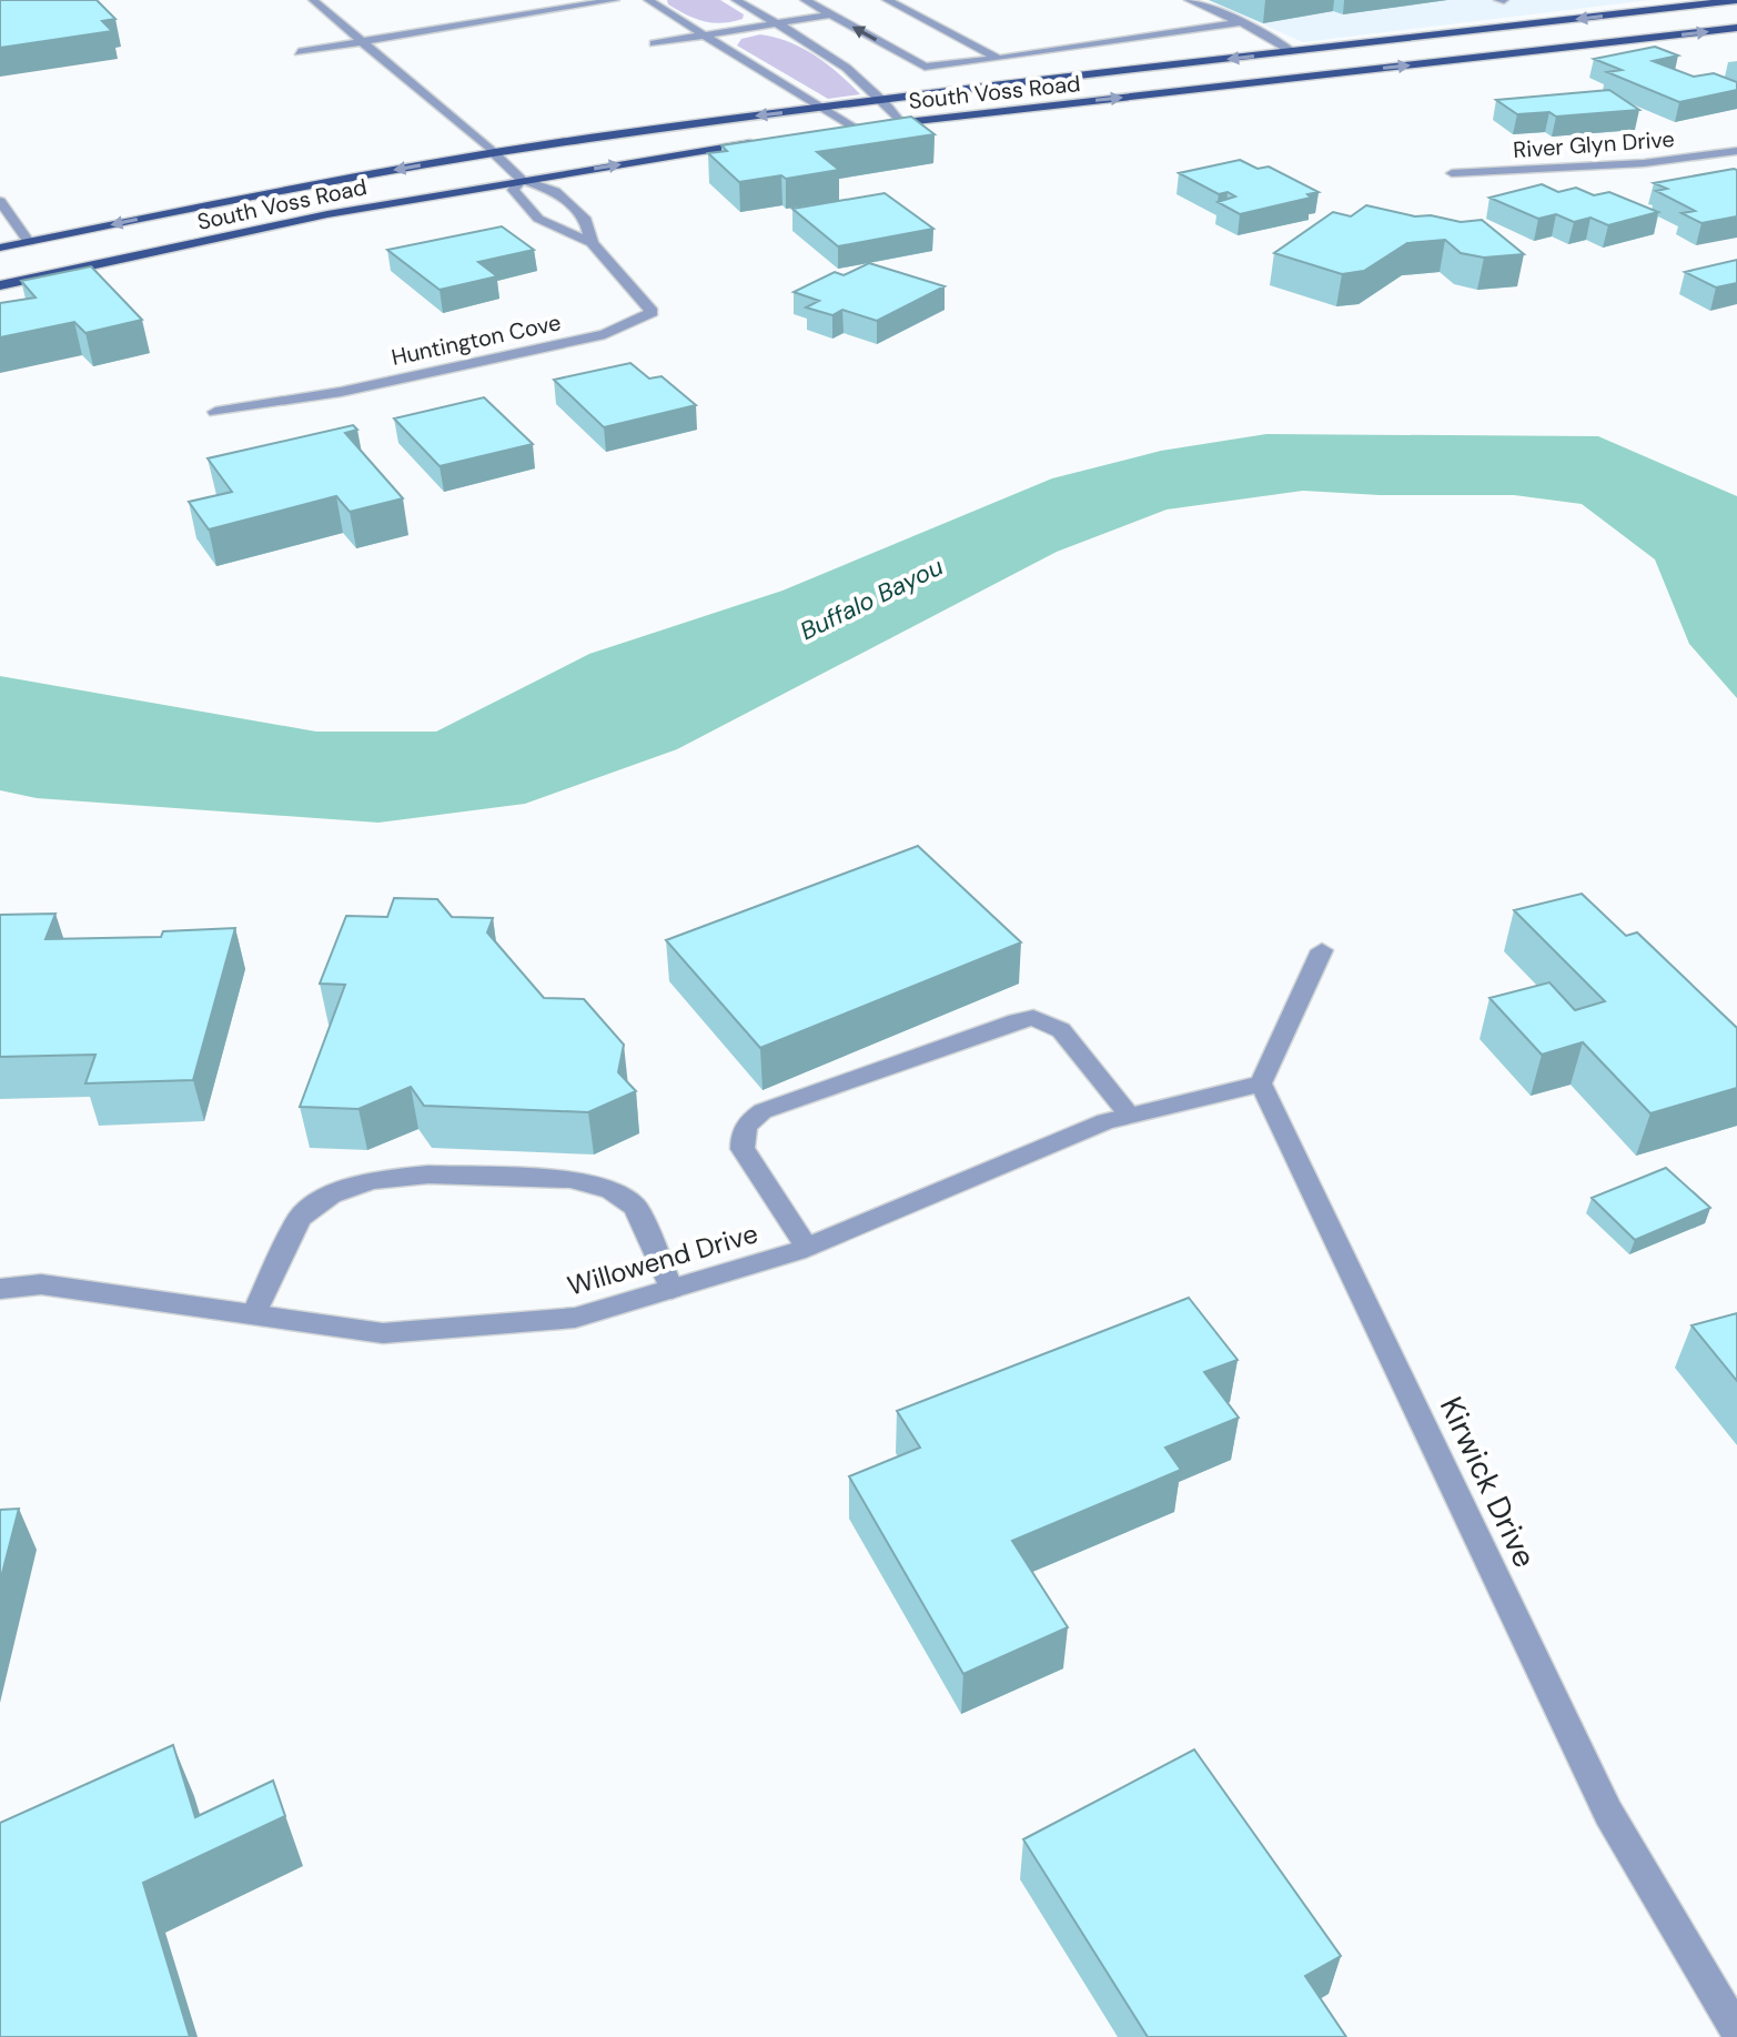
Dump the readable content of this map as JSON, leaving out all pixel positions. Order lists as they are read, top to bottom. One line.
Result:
{"streets":{"main road":["South Voss Road"],"street":["River Glyn Drive","Huntington Cove","Willowend Drive","Kirwick Drive"]},"crossings":[["South Voss Road","Huntington Cove"],["Willowend Drive","Kirwick Drive"]],"water":["Buffalo Bayou"]}
